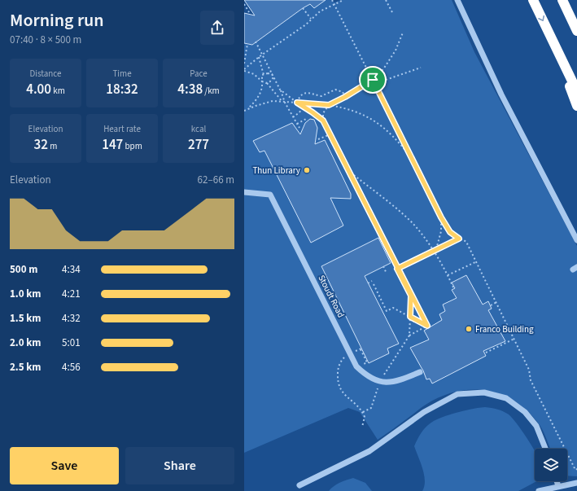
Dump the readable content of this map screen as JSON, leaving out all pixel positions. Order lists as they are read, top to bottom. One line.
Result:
{"streets":{"lane":["Stoudt Road"]},"places":["Thun Library","Franco Building"],"page":{"heading":["Morning run","07:40 · 8 × 500 m"],"stats":[["Distance","4.00 km"],["Time","18:32"],["Pace","4:38 /km"],["Elevation","32 m"],["Heart rate","147 bpm"],["kcal","277"]],"chart":["Elevation","62–66 m"],"list":[{"name":"500 m","note":"4:34"},{"name":"1.0 km","note":"4:21"},{"name":"1.5 km","note":"4:32"},{"name":"2.0 km","note":"5:01"},{"name":"2.5 km","note":"4:56"}],"buttons":["Save","Share"]}}
